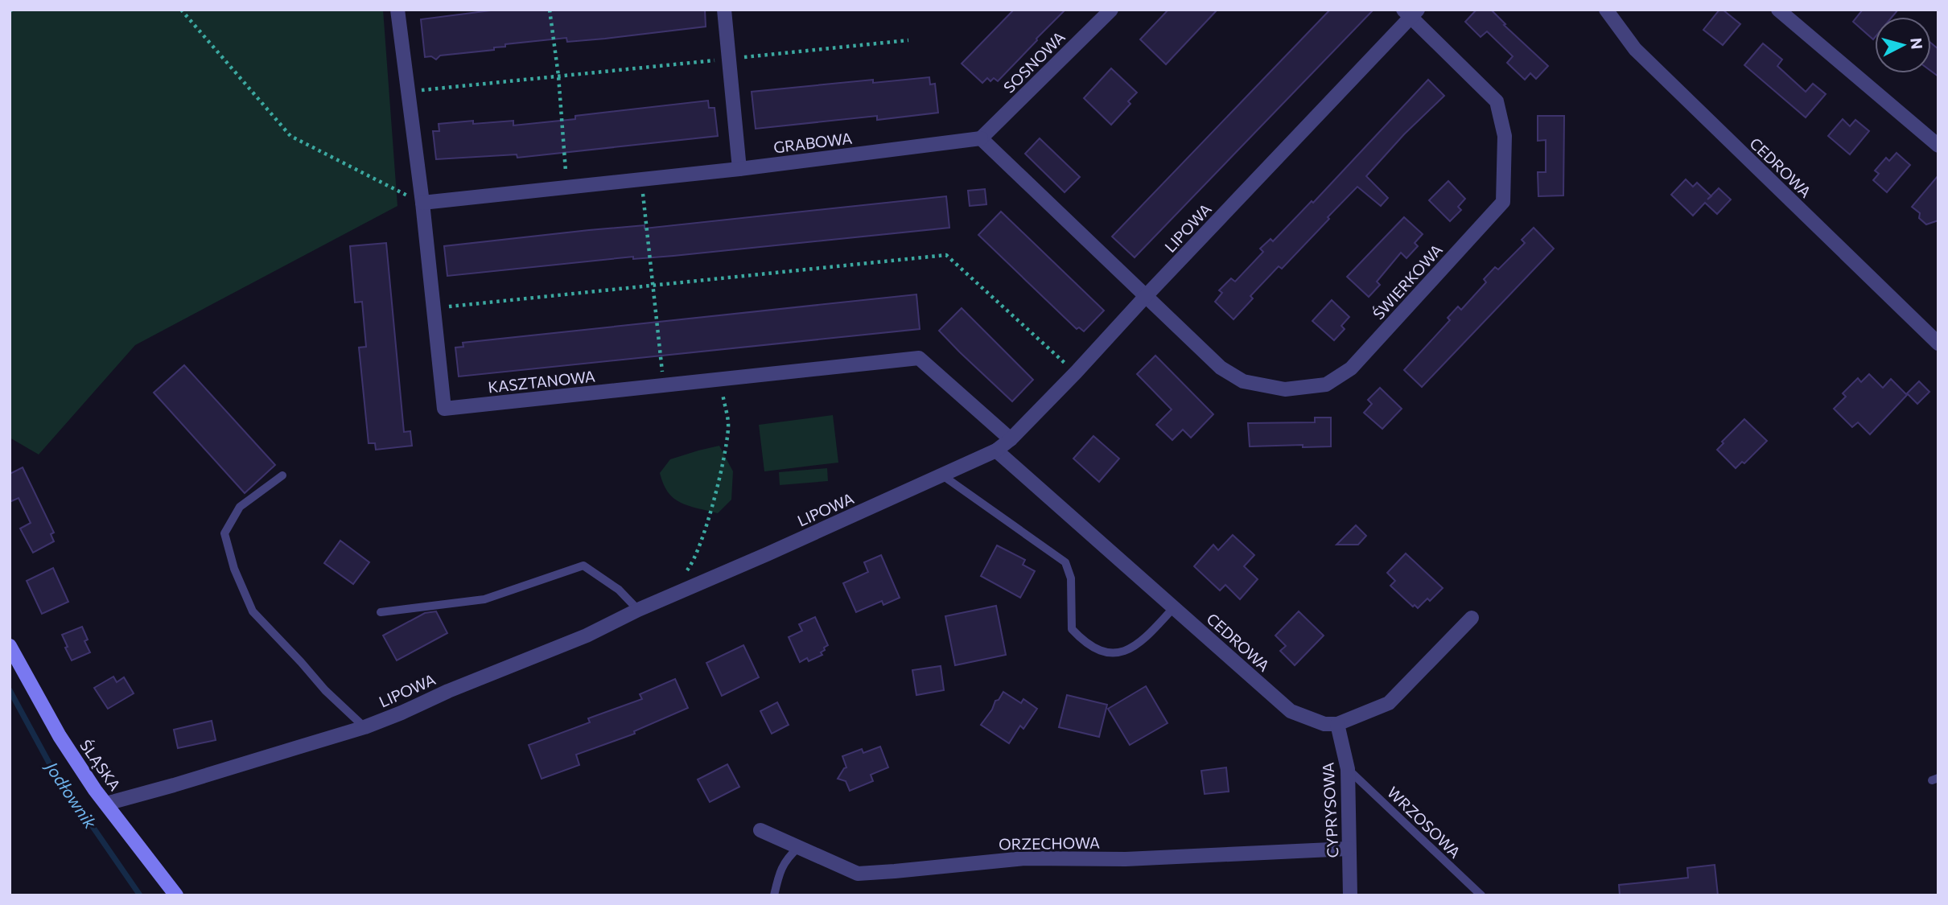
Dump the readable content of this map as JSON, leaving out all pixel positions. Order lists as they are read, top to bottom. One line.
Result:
{"streets":{"street":["SOSNOWA","GRABOWA","CEDROWA","LIPOWA","ŚWIERKOWA","KASZTANOWA","ŚLĄSKA","CYPRYSOWA","ORZECHOWA"],"lane":["WRZOSOWA"]},"crossings":[["SOSNOWA","GRABOWA"],["GRABOWA","KASZTANOWA"],["CEDROWA","LIPOWA"],["CEDROWA","CYPRYSOWA"],["LIPOWA","ŚWIERKOWA"],["LIPOWA","KASZTANOWA"],["LIPOWA","ŚLĄSKA"],["CYPRYSOWA","WRZOSOWA"],["CYPRYSOWA","ORZECHOWA"]],"water":["Jodłownik"],"north":"right"}
